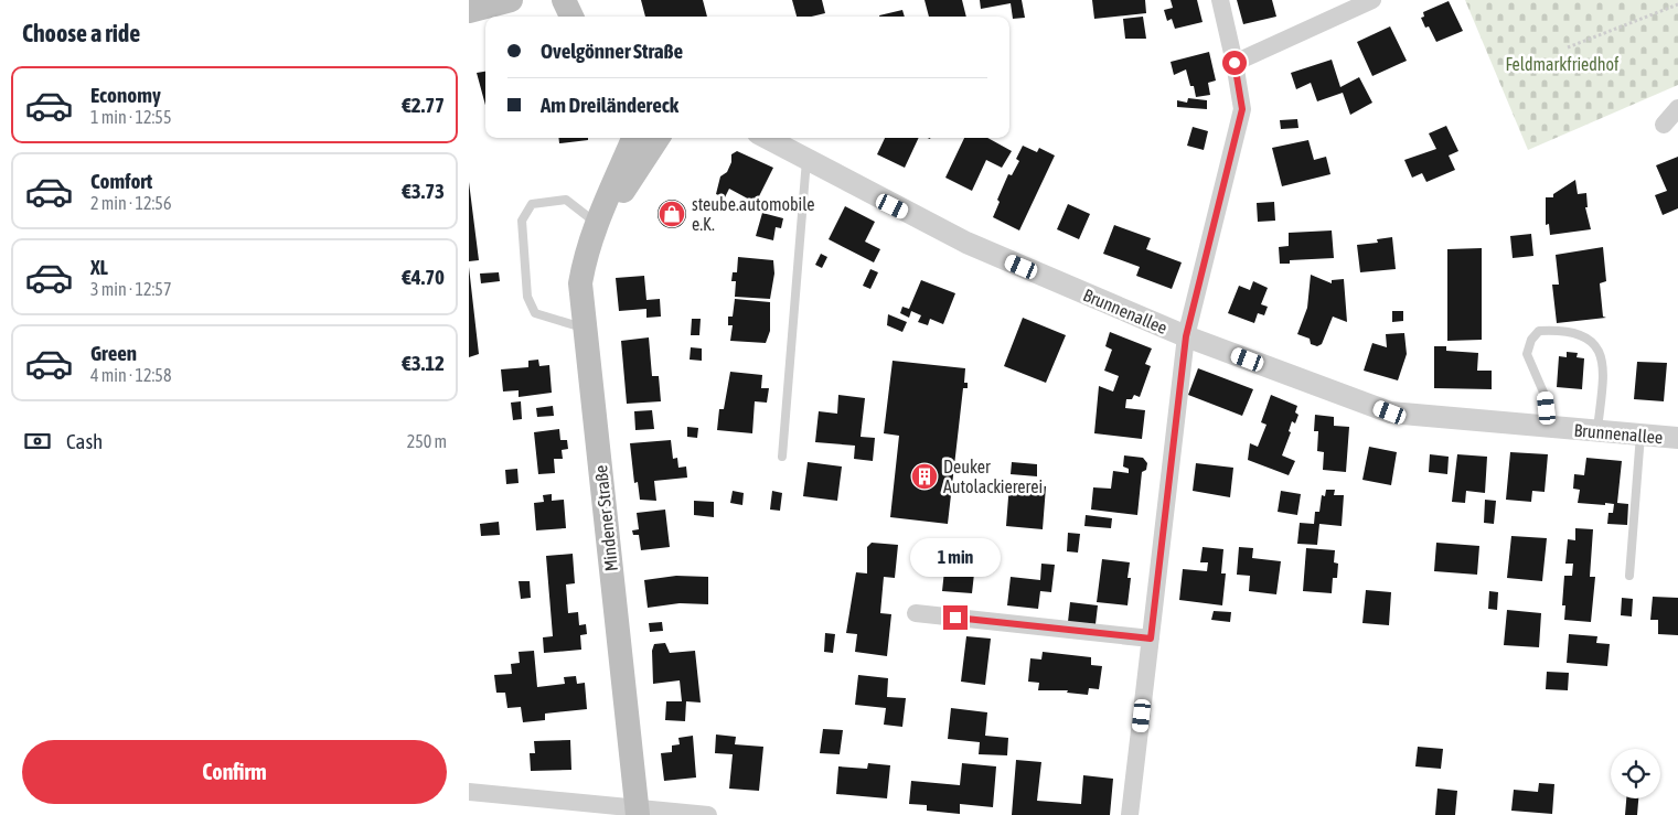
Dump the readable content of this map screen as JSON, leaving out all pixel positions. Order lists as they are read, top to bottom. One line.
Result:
{"streets":{"main road":["Mindener Straße"],"street":["Brunnenallee"]},"parks":["Feldmarkfriedhof"],"places":{"shop":["steube.automobile e.K."],"building":["Deuker Autolackiererei"]},"page":{"heading":"Choose a ride","banner":["Ovelgönner Straße","Am Dreiländereck"],"list":[{"name":"Economy","note":"1 min · 12:55","value":"€2.77"},{"name":"Comfort","note":"2 min · 12:56","value":"€3.73"},{"name":"XL","note":"3 min · 12:57","value":"€4.70"},{"name":"Green","note":"4 min · 12:58","value":"€3.12"}],"pay":["Cash","250 m"],"bubble":"1 min","buttons":"Confirm"}}
